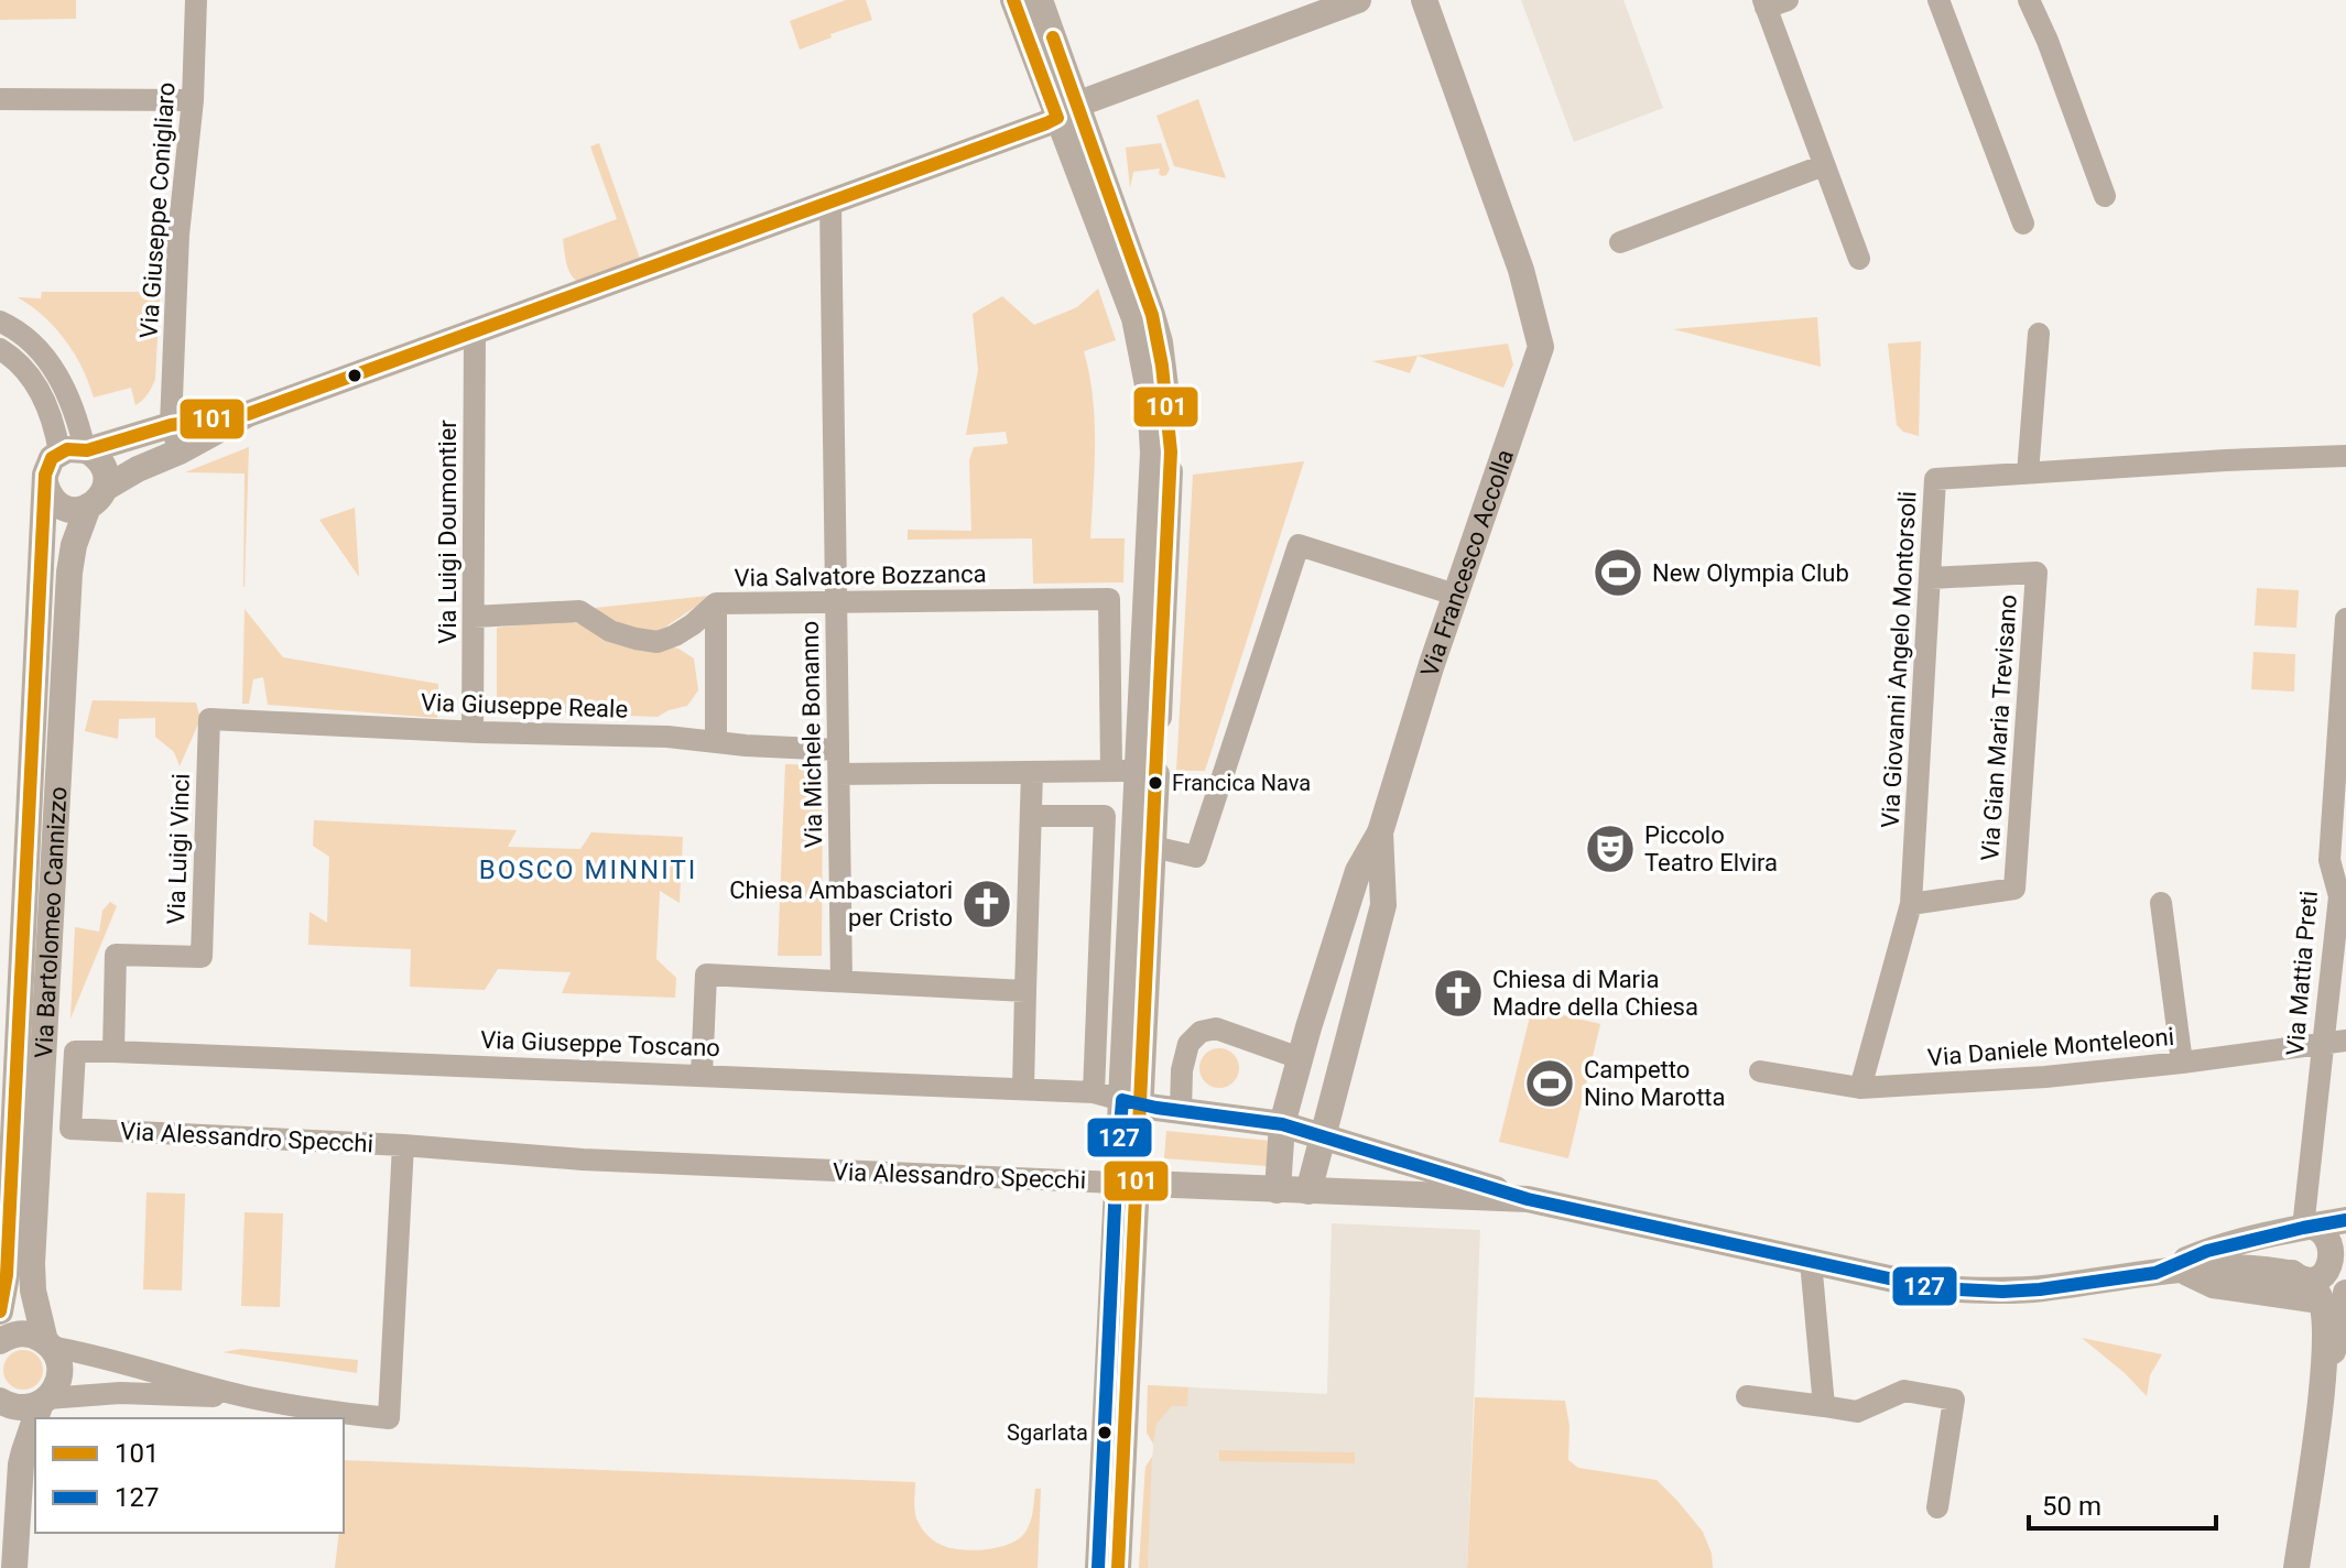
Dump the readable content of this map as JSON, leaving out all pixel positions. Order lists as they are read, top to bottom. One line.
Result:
{"streets":{"street":["Via Giuseppe Conigliaro","Via Luigi Doumontier","Via Francesco Accolla","Via Salvatore Bozzanca","Via Giovanni Angelo Montorsoli","Via Giuseppe Reale","Via Gian Maria Trevisano","Via Michele Bonanno","Via Luigi Vinci","Via Bartolomeo Cannizzo","Via Mattia Preti","Via Giuseppe Toscano","Via Daniele Monteleoni","Via Alessandro Specchi"]},"crossings":[["Via Luigi Doumontier","Via Salvatore Bozzanca"],["Via Luigi Doumontier","Via Giuseppe Reale"],["Via Francesco Accolla","Via Alessandro Specchi"],["Via Salvatore Bozzanca","Via Michele Bonanno"],["Via Giovanni Angelo Montorsoli","Via Gian Maria Trevisano"],["Via Giovanni Angelo Montorsoli","Via Daniele Monteleoni"],["Via Giuseppe Reale","Via Michele Bonanno"],["Via Giuseppe Reale","Via Luigi Vinci"],["Via Luigi Vinci","Via Giuseppe Toscano"],["Via Mattia Preti","Via Daniele Monteleoni"],["Via Giuseppe Toscano","Via Alessandro Specchi"]],"districts":["BOSCO MINNITI"],"places":{"sports":["New Olympia Club","Campetto Nino Marotta"],"other":["Francica Nava","Sgarlata"],"theatre":["Piccolo Teatro Elvira"],"church":["Chiesa Ambasciatori per Cristo","Chiesa di Maria Madre della Chiesa"]},"lines":["transit line 101","transit line 127"],"legend":["101","127"],"scale_bar":"50 m"}
